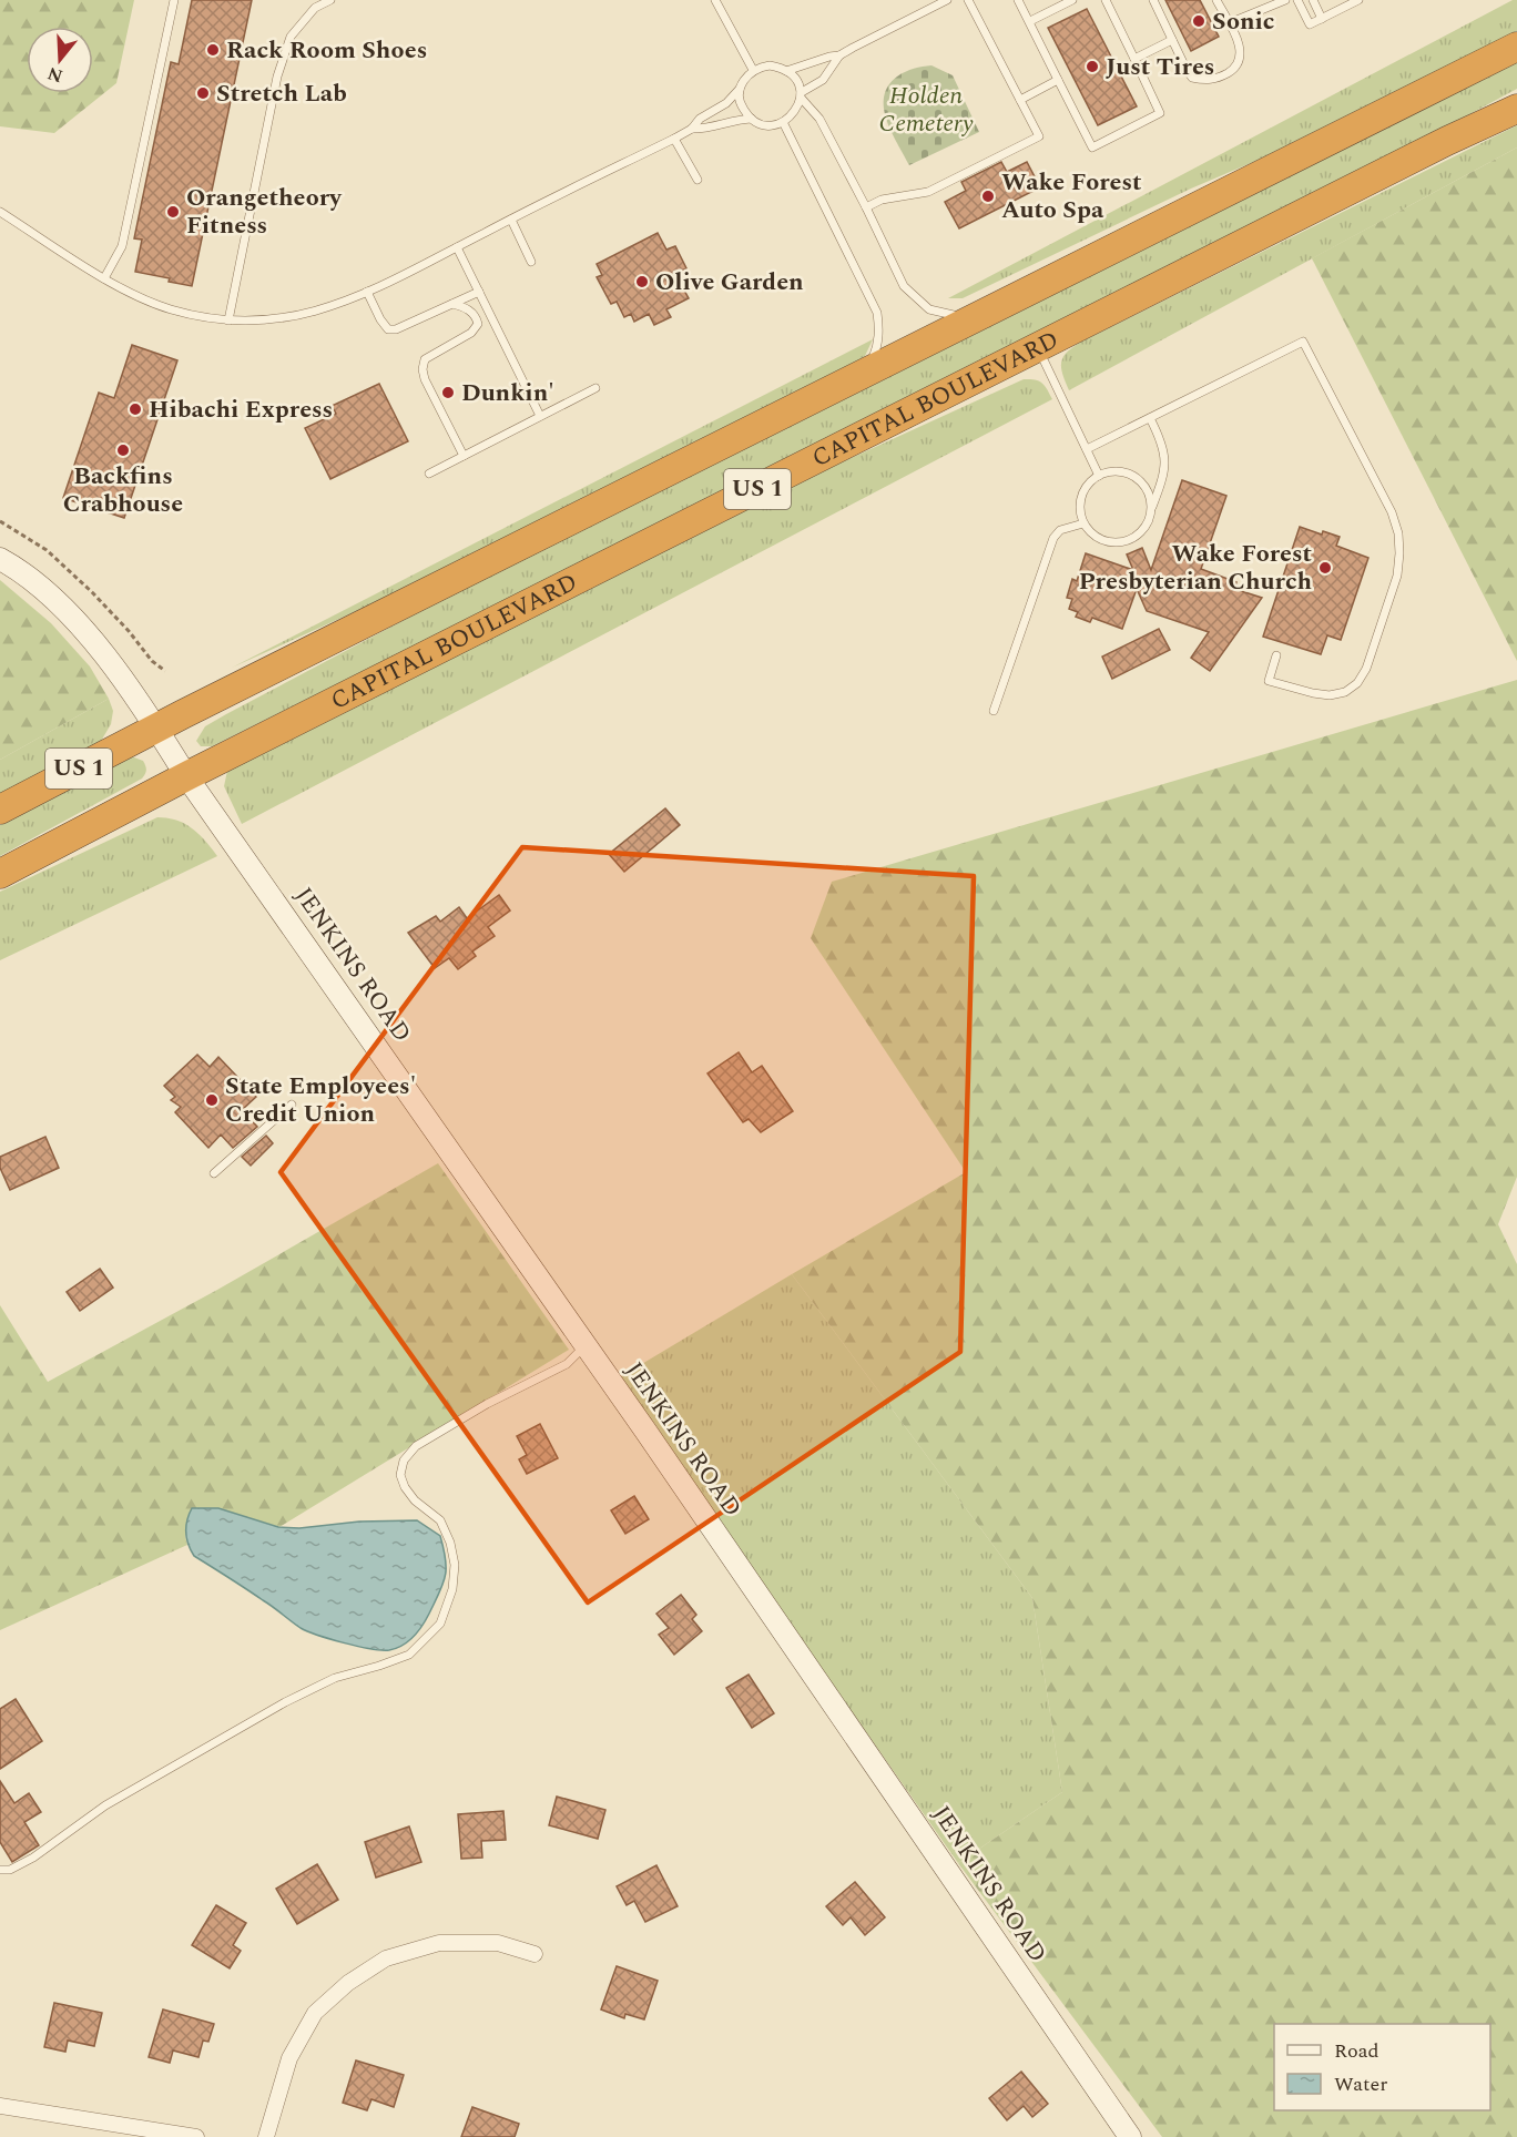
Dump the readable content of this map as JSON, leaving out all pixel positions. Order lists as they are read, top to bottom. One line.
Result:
{"streets":{"highway":["CAPITAL BOULEVARD","US 1"],"street":["JENKINS ROAD"]},"crossings":[["CAPITAL BOULEVARD","JENKINS ROAD"],["US 1","JENKINS ROAD"]],"parks":["Holden Cemetery"],"places":["Sonic","Rack Room Shoes","Just Tires","Stretch Lab","Wake Forest Auto Spa","Orangetheory Fitness","Olive Garden","Dunkin'","Hibachi Express","Backfins Crabhouse","Wake Forest Presbyterian Church","State Employees' Credit Union"],"legend":["Road","Water"],"north":"bottom"}
